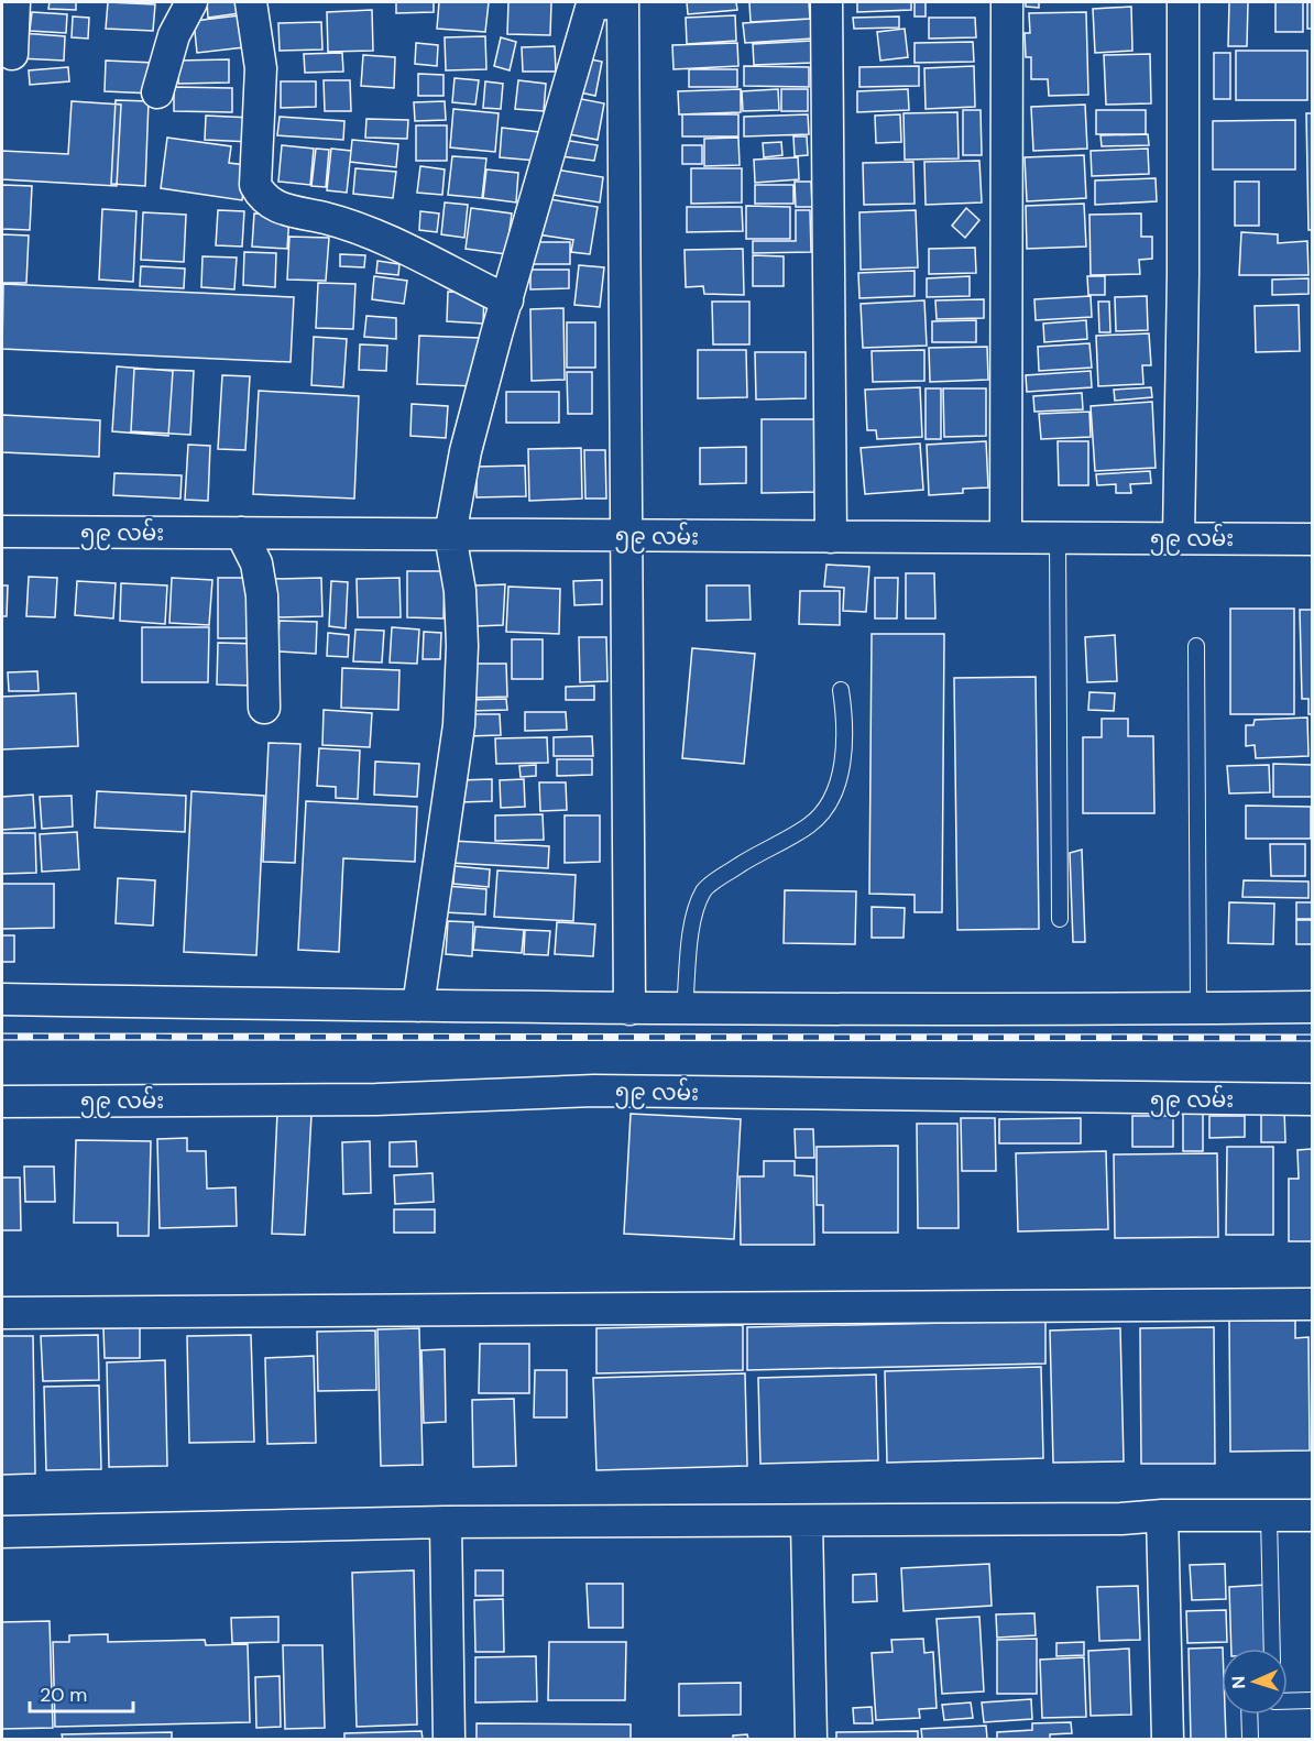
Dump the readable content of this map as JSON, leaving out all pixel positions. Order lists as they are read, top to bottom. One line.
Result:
{"streets":{"street":["၅၉ လမ်း"]},"scale_bar":"20 m","north":"left"}
